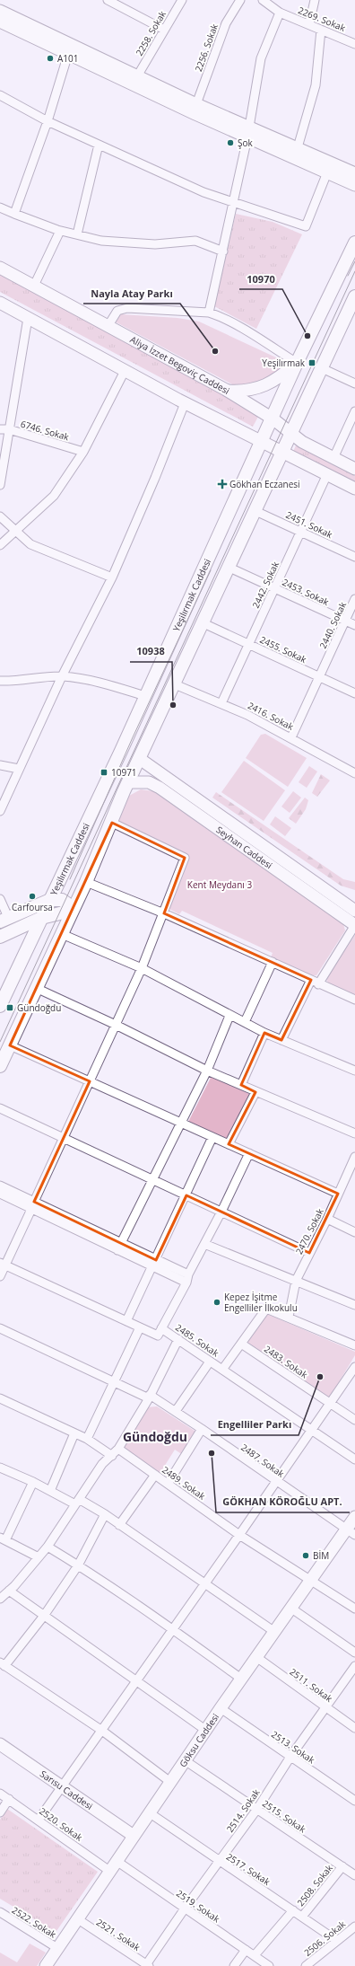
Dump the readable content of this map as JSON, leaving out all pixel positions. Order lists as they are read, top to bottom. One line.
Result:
{"streets":{"main road":["Yeşilırmak Caddesi"],"street":["2269. Sokak","2258. Sokak","2256. Sokak","Aliya İzzet Begoviç Caddesi","6746. Sokak","2451. Sokak","2442. Sokak","2453. Sokak","2440. Sokak","2455. Sokak","2416. Sokak","Seyhan Caddesi","2470. Sokak","2485. Sokak","2483. Sokak","2487. Sokak","2489. Sokak","2511. Sokak","Göksu Caddesi","2513. Sokak","Sarısu Caddesi","2514. Sokak","2515. Sokak","2520. Sokak","2517. Sokak","2508. Sokak","2519. Sokak","2522. Sokak","2521. Sokak","2506. Sokak"]},"crossings":[["Aliya İzzet Begoviç Caddesi","Yeşilırmak Caddesi"],["2451. Sokak","2442. Sokak"],["2442. Sokak","2453. Sokak"],["2442. Sokak","2455. Sokak"],["2442. Sokak","2416. Sokak"],["2453. Sokak","2440. Sokak"],["2440. Sokak","2455. Sokak"],["2440. Sokak","2416. Sokak"],["2487. Sokak","Göksu Caddesi"],["2489. Sokak","Göksu Caddesi"],["2511. Sokak","Göksu Caddesi"],["2511. Sokak","2514. Sokak"],["Göksu Caddesi","2513. Sokak"],["Göksu Caddesi","Sarısu Caddesi"],["Göksu Caddesi","2515. Sokak"],["Göksu Caddesi","2520. Sokak"],["Göksu Caddesi","2517. Sokak"],["Göksu Caddesi","2519. Sokak"],["Göksu Caddesi","2522. Sokak"],["Göksu Caddesi","2521. Sokak"],["2513. Sokak","2514. Sokak"],["2514. Sokak","2515. Sokak"],["2514. Sokak","2517. Sokak"],["2514. Sokak","2519. Sokak"],["2514. Sokak","2521. Sokak"],["2515. Sokak","2508. Sokak"],["2517. Sokak","2508. Sokak"],["2517. Sokak","2506. Sokak"],["2508. Sokak","2519. Sokak"]],"districts":["Gündoğdu"],"parks":["Kent Meydanı 3"],"places":{"other":["A101","Şok","10970","Nayla Atay Parkı","10938","Carfoursa","Kepez İşitme Engelliler İlkokulu","Engelliler Parkı","GÖKHAN KÖROĞLU APT.","BİM"],"transit":["Yeşilırmak","10971","Gündoğdu"],"health":["Gökhan Eczanesi"]}}
